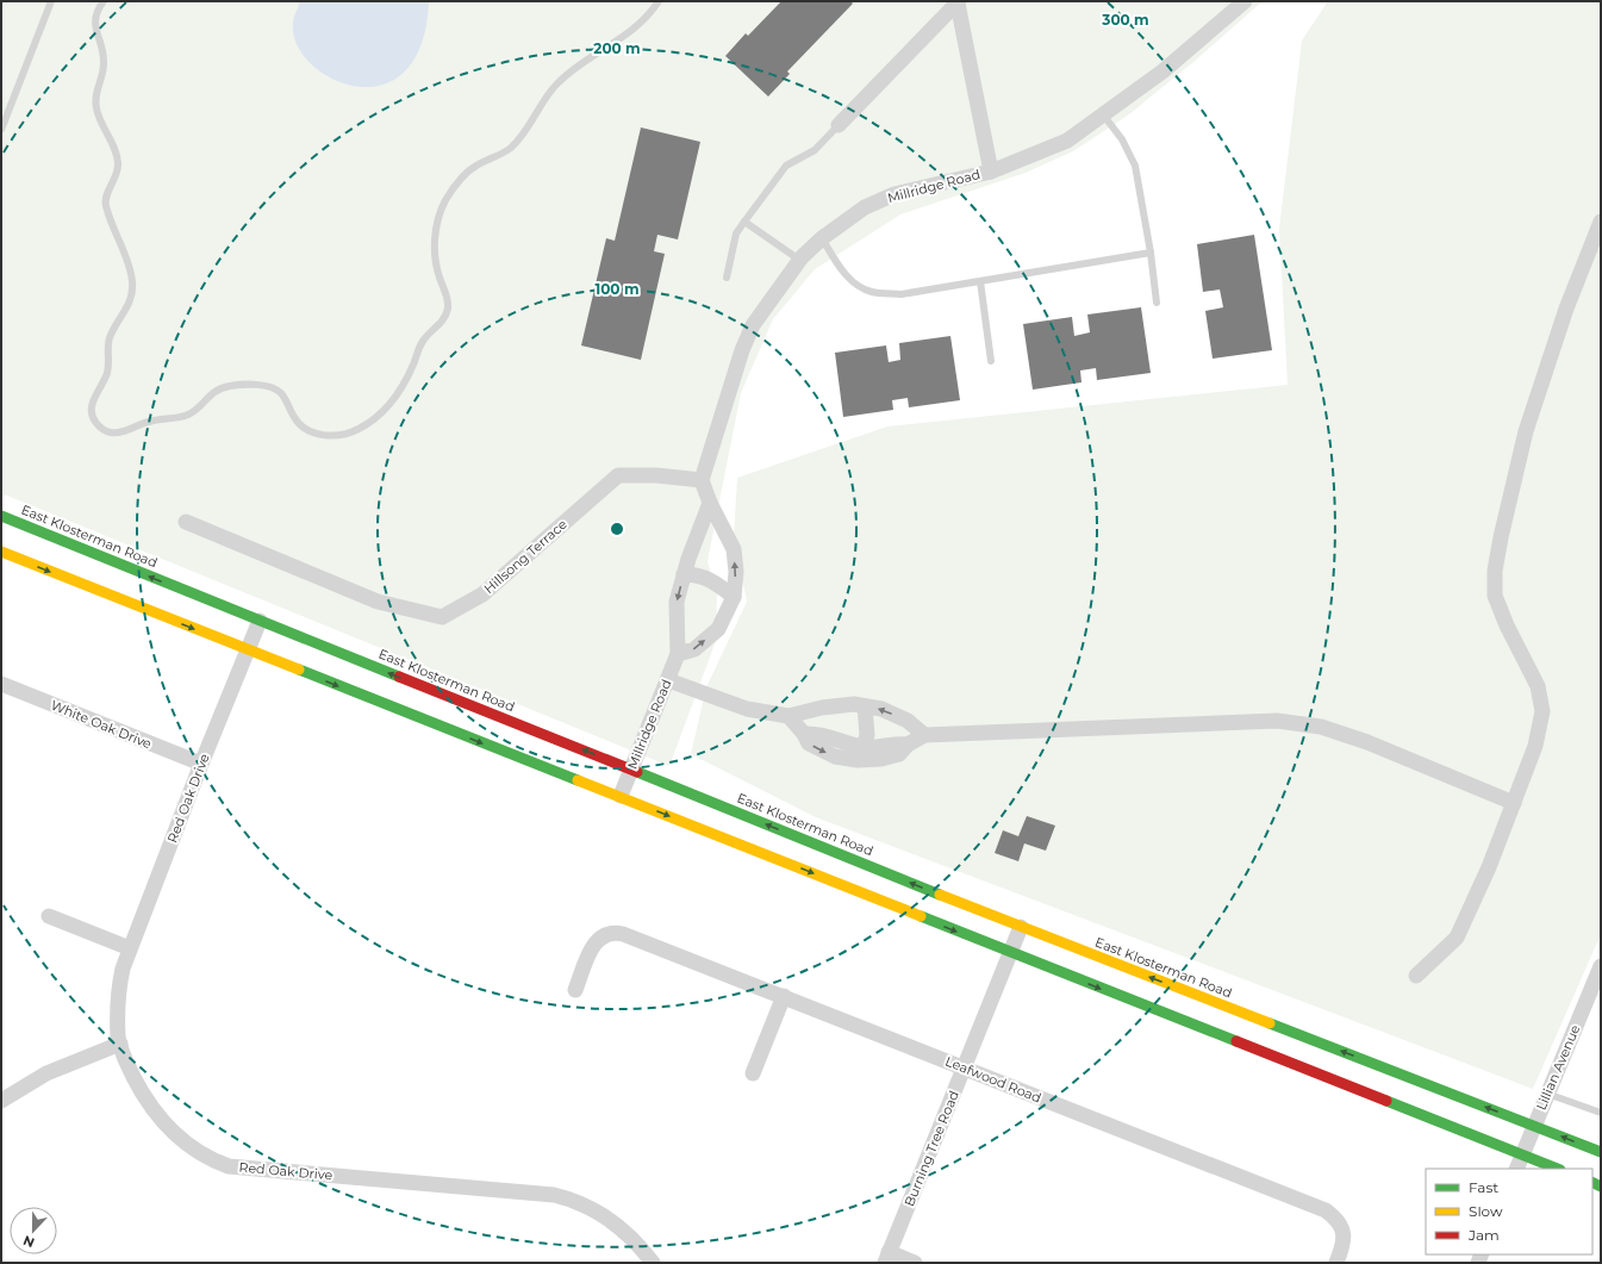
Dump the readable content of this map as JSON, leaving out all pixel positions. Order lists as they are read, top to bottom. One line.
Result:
{"streets":{"main road":["East Klosterman Road"],"street":["Millridge Road","Hillsong Terrace","White Oak Drive","Red Oak Drive","Lillian Avenue","Leafwood Road","Burning Tree Road"]},"crossings":[["Millridge Road","East Klosterman Road"],["Millridge Road","Hillsong Terrace"],["East Klosterman Road","Red Oak Drive"],["East Klosterman Road","Lillian Avenue"],["East Klosterman Road","Burning Tree Road"],["White Oak Drive","Red Oak Drive"],["Leafwood Road","Burning Tree Road"]],"legend":["Fast","Slow","Jam"],"north":"bottom","rings":["300 m","200 m","100 m"]}
